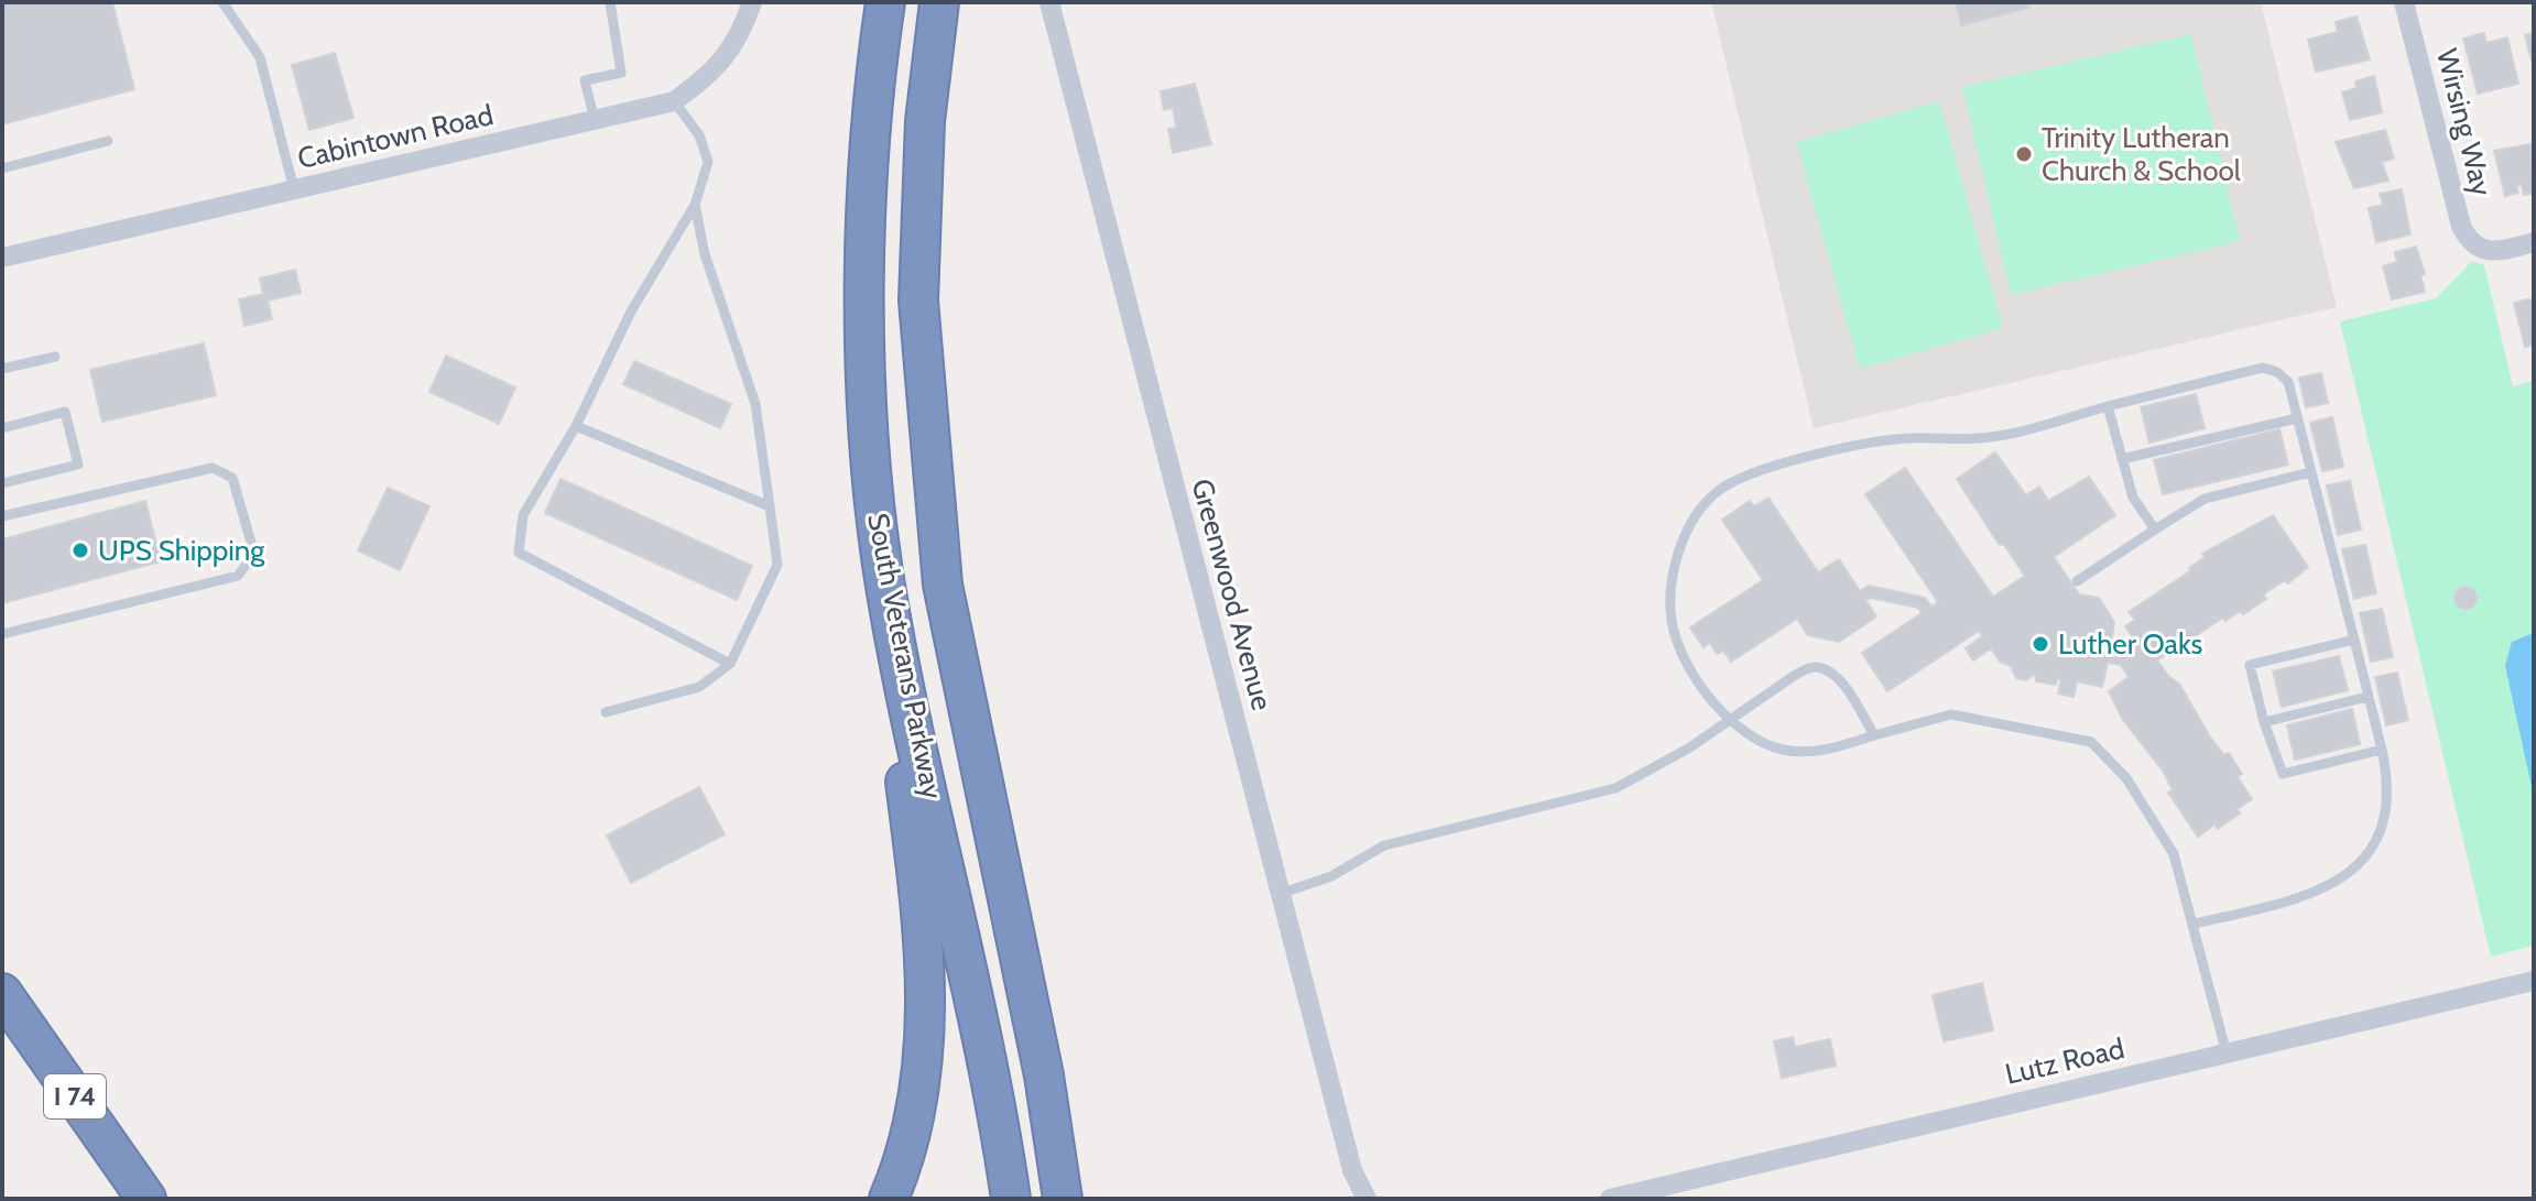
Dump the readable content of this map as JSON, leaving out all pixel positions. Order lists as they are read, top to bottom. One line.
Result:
{"streets":{"highway":["South Veterans Parkway","I 74"],"street":["Wirsing Way","Cabintown Road","Greenwood Avenue","Lutz Road"]},"places":["Trinity Lutheran Church & School","UPS Shipping","Luther Oaks"]}
